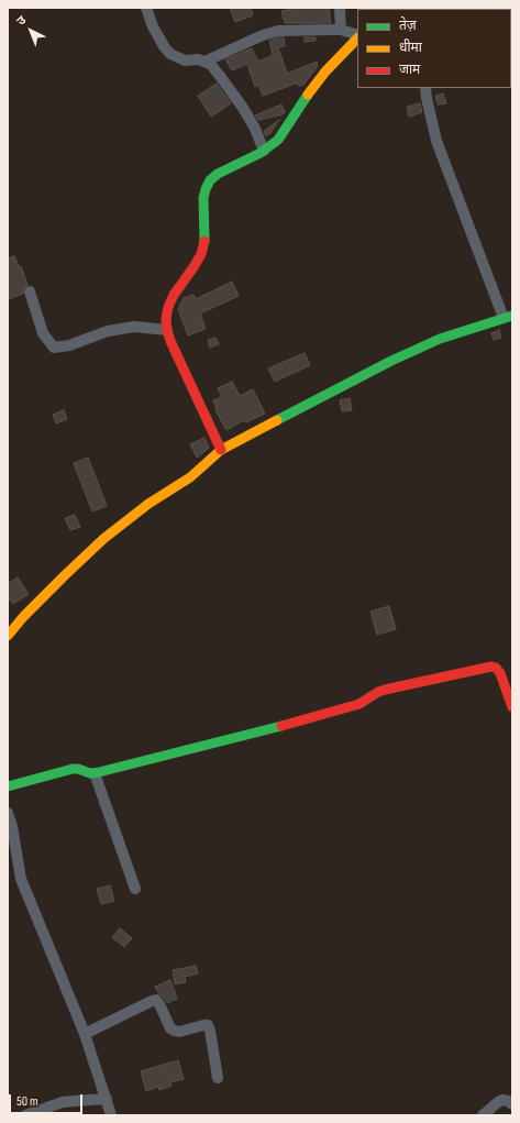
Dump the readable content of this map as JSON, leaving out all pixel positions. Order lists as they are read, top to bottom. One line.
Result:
{"legend":["तेज़","धीमा","जाम"],"scale_bar":"50 m","north":"top left"}
